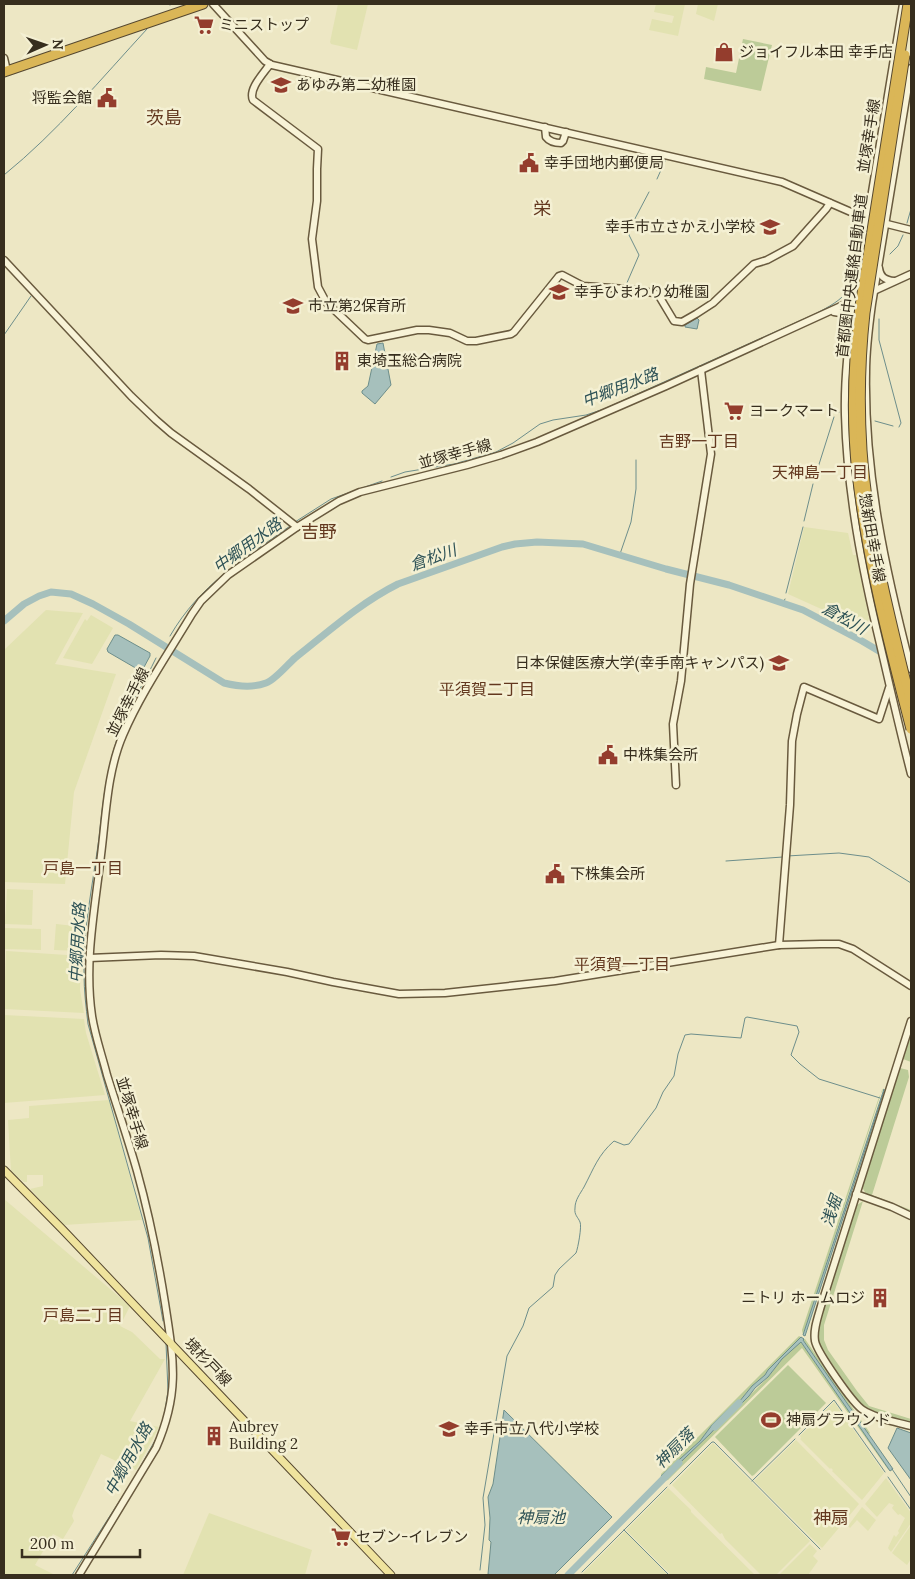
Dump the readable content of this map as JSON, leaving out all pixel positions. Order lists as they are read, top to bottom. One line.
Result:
{"streets":{"highway":["首都圏中央連絡自動車道"],"main road":["境杉戸線"],"street":["並塚幸手線","惣新田幸手線"]},"crossings":[["並塚幸手線","惣新田幸手線"],["並塚幸手線","境杉戸線"]],"districts":["茨島","栄","吉野一丁目","天神島一丁目","吉野","平須賀二丁目","戸島一丁目","平須賀一丁目","戸島二丁目","神扇"],"water":["中郷用水路","倉松川","浅堀","神扇落","神扇池"],"places":{"supermarket":["ミニストップ","ヨークマート","セブン-イレブン"],"shop":["ジョイフル本田 幸手店"],"school or university":["あゆみ第二幼稚園","幸手市立さかえ小学校","幸手ひまわり幼稚園","市立第2保育所","日本保健医療大学(幸手南キャンパス)","幸手市立八代小学校"],"public building":["将監会館","幸手団地内郵便局","中株集会所","下株集会所"],"building":["東埼玉総合病院","ニトリ ホームロジ","Aubrey Building 2"],"sports":["神扇グラウンド"]},"scale_bar":"200 m","north":"right"}
